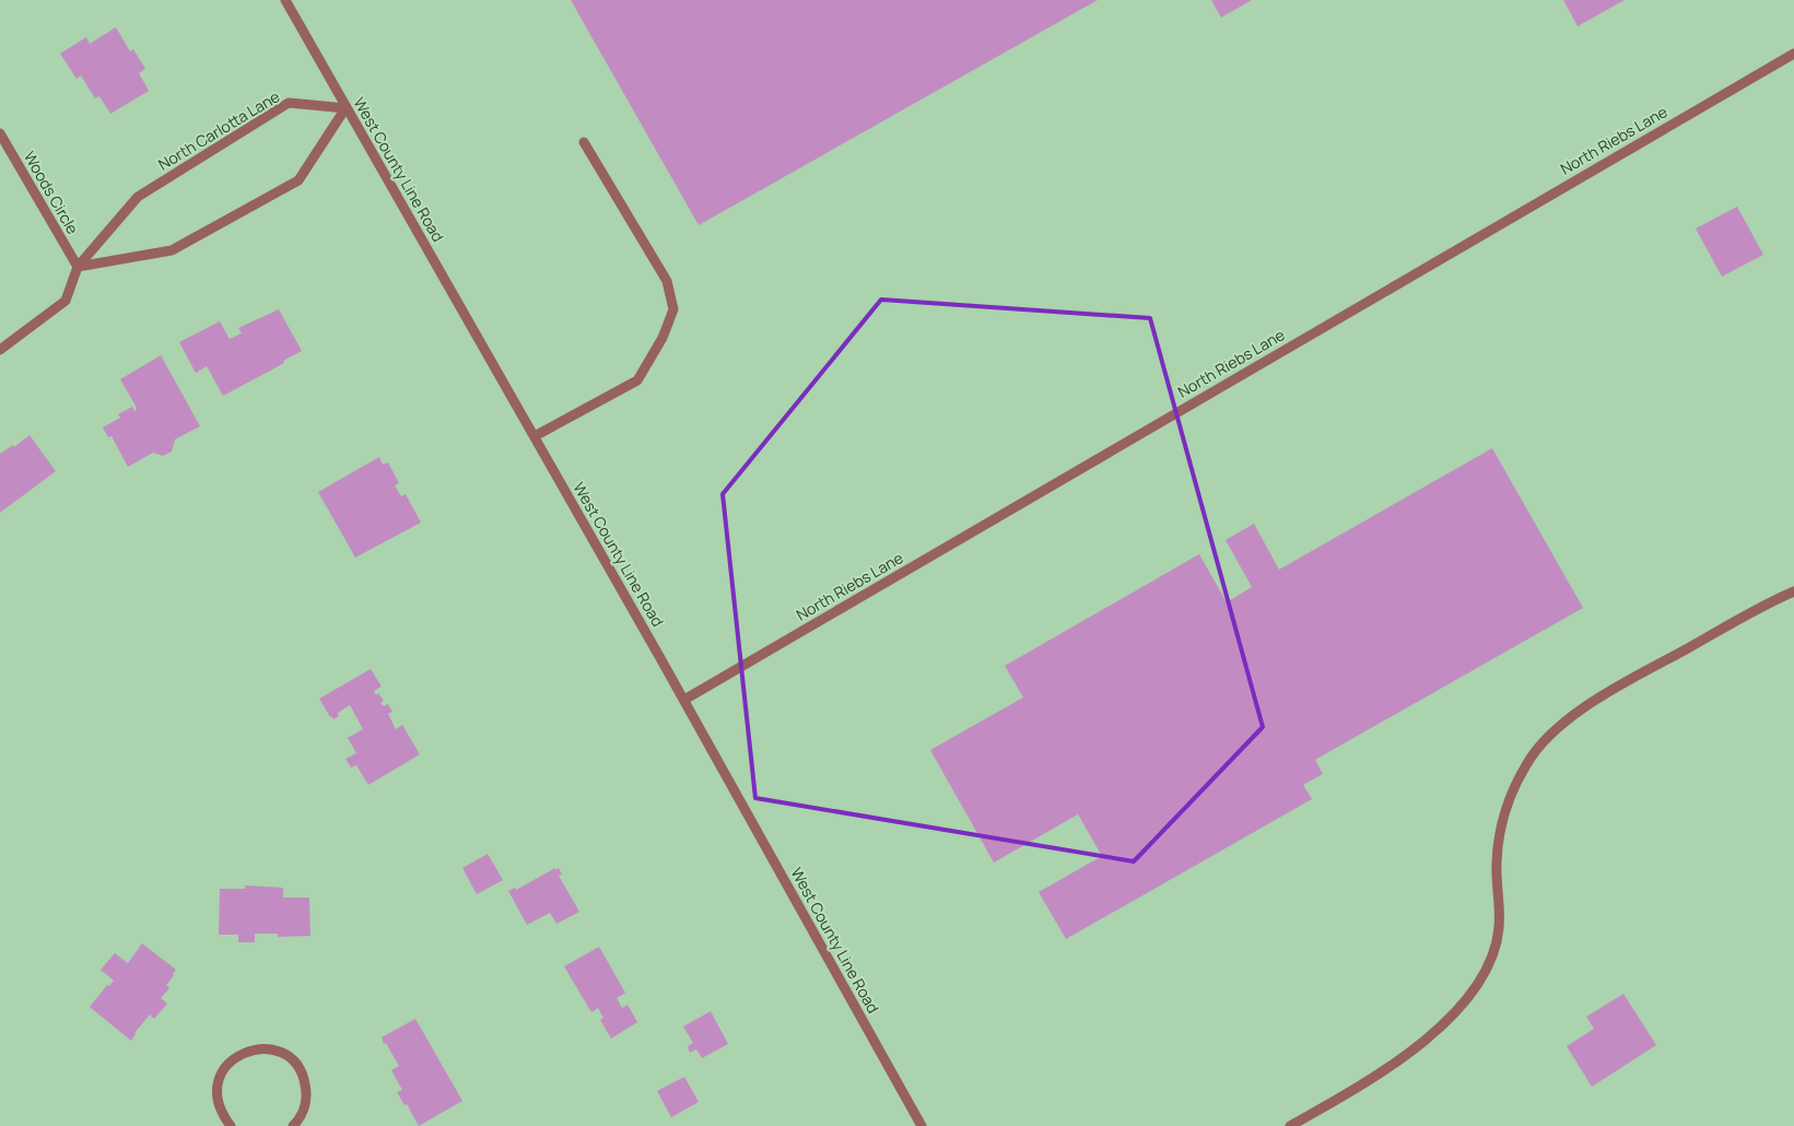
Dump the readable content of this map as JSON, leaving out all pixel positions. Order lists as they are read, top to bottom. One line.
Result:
{"streets":{"street":["North Carlotta Lane","North Riebs Lane","West County Line Road","Woods Circle"]},"crossings":[["North Carlotta Lane","West County Line Road"],["North Carlotta Lane","Woods Circle"],["North Riebs Lane","West County Line Road"]]}
